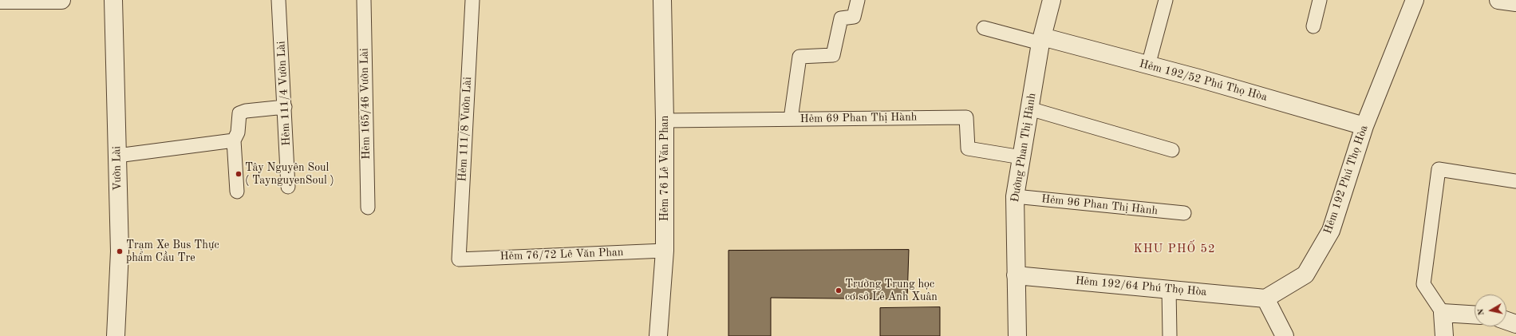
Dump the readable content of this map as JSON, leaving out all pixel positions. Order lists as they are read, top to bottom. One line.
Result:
{"streets":{"street":["Hẻm 192/52 Phú Thọ Hòa","Đường Phan Thị Hành","Vườn Lài","Hẻm 76 Lê Văn Phan","Hẻm 192 Phú Thọ Hòa","Hẻm 192/64 Phú Thọ Hòa"],"lane":["Hẻm 111/4 Vườn Lài","Hẻm 165/46 Vườn Lài","Hẻm 69 Phan Thị Hành","Hẻm 111/8 Vườn Lài","Hẻm 96 Phan Thị Hành","Hẻm 76/72 Lê Văn Phan"]},"crossings":[["Hẻm 192/52 Phú Thọ Hòa","Đường Phan Thị Hành"],["Hẻm 192/52 Phú Thọ Hòa","Hẻm 192 Phú Thọ Hòa"],["Hẻm 69 Phan Thị Hành","Đường Phan Thị Hành"],["Hẻm 69 Phan Thị Hành","Hẻm 76 Lê Văn Phan"],["Hẻm 111/8 Vườn Lài","Hẻm 76/72 Lê Văn Phan"],["Đường Phan Thị Hành","Hẻm 96 Phan Thị Hành"],["Đường Phan Thị Hành","Hẻm 192/64 Phú Thọ Hòa"],["Hẻm 76 Lê Văn Phan","Hẻm 76/72 Lê Văn Phan"],["Hẻm 192 Phú Thọ Hòa","Hẻm 192/64 Phú Thọ Hòa"]],"districts":["KHU PHỐ 52"],"places":["Tây Nguyên Soul ( TaynguyenSoul )","Trạm Xe Bus Thực phẩm Cầu Tre","Trường Trung học cơ sở Lê Anh Xuân"],"north":"left"}
